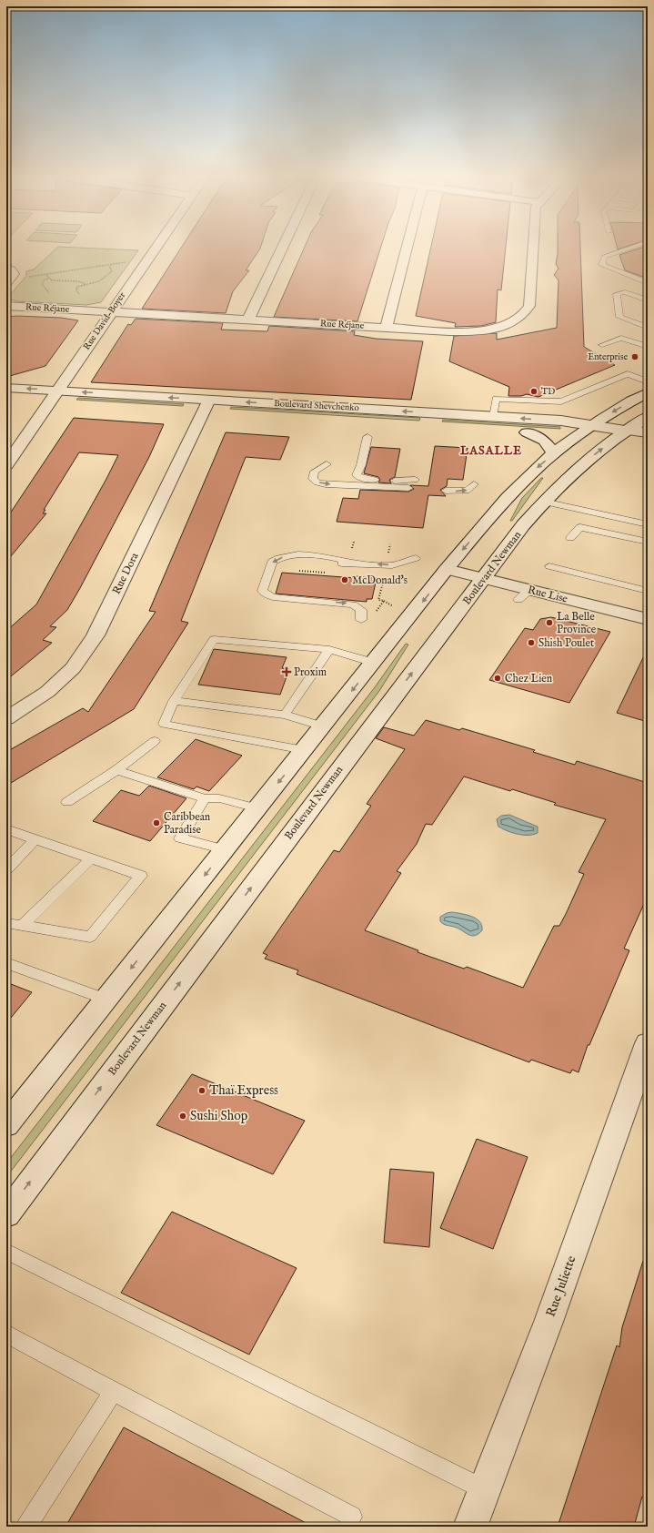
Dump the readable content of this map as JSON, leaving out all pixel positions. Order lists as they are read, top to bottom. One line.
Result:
{"streets":{"street":["Rue Réjane","Rue David-Boyer","Boulevard Shevchenko","Boulevard Newman","Rue Dora","Rue Lise","Rue Juliette"]},"crossings":[["Rue Réjane","Rue David-Boyer"],["Rue David-Boyer","Boulevard Shevchenko"],["Boulevard Shevchenko","Boulevard Newman"],["Boulevard Shevchenko","Rue Dora"],["Boulevard Newman","Rue Lise"]],"one_way":["Boulevard Shevchenko"],"districts":["LASALLE"],"places":{"other":["Enterprise","TD","McDonald's","La Belle Province","Shish Poulet","Chez Lien","Caribbean Paradise","Thaï Express","Sushi Shop"],"health":["Proxim"]}}
